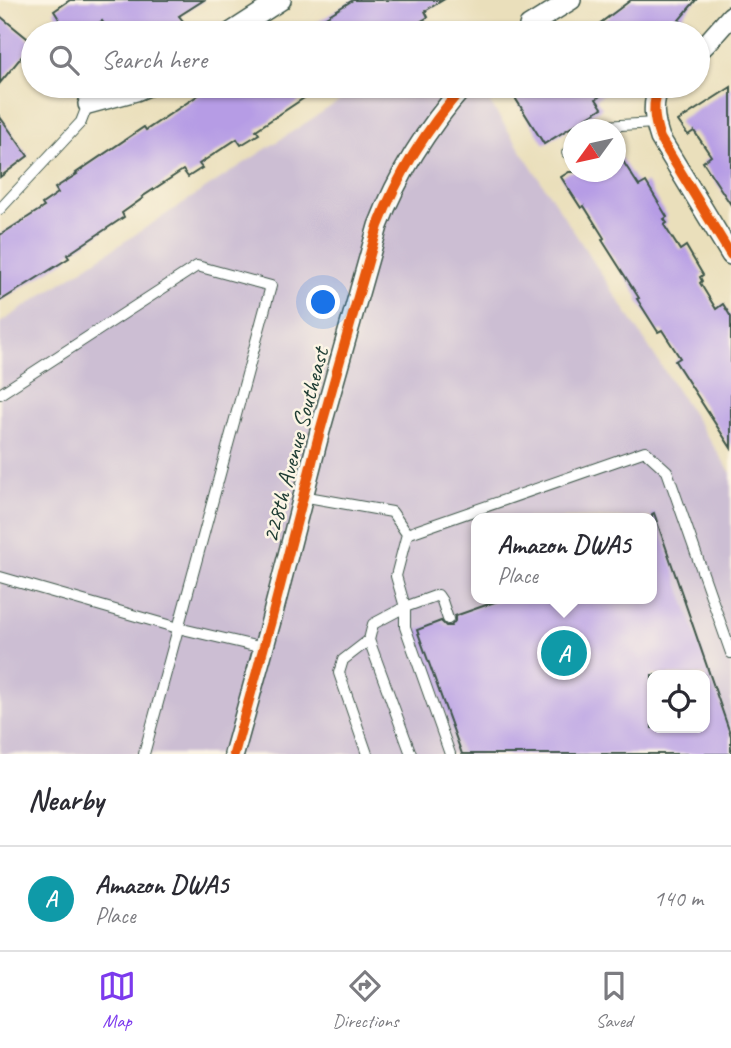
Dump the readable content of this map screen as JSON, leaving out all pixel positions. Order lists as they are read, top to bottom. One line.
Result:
{"streets":{"street":["228th Avenue Southeast"]},"north":"bottom left","page":{"search":"Search here","popup":["Amazon DWA5","Place"],"pins":"A","heading":"Nearby","list":[{"mark":"A","name":"Amazon DWA5","note":"Place","value":"140 m"}],"nav":["Map","Directions","Saved"]}}
